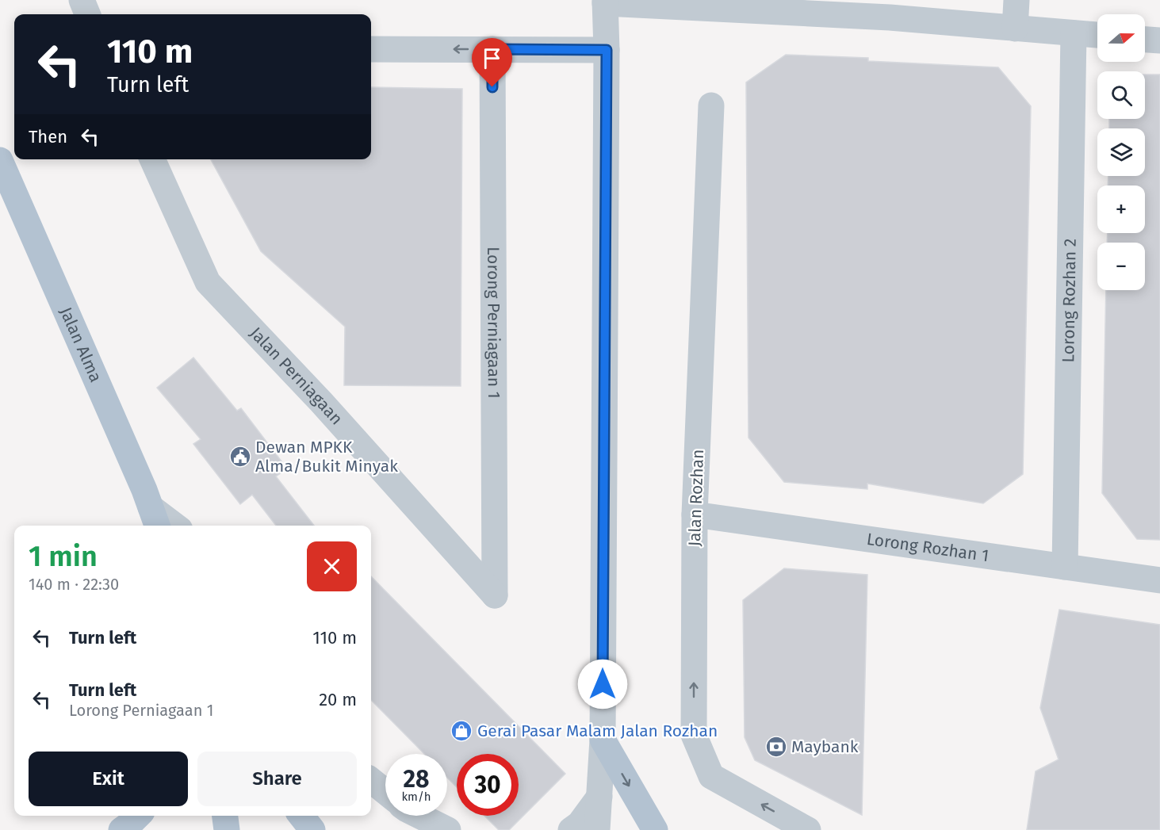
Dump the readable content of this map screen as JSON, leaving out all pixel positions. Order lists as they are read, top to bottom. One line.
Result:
{"streets":{"main road":["Jalan Alma"],"street":["Lorong Rozhan 2","Lorong Perniagaan 1","Jalan Perniagaan","Jalan Rozhan","Lorong Rozhan 1"]},"crossings":[["Lorong Rozhan 2","Lorong Rozhan 1"],["Lorong Perniagaan 1","Jalan Perniagaan"],["Jalan Rozhan","Lorong Rozhan 1"]],"places":{"public building":["Dewan MPKK Alma/Bukit Minyak"],"shop":["Gerai Pasar Malam Jalan Rozhan"],"bank":["Maybank"]},"north":"right","page":{"map_buttons":["+","−"],"turn":["110 m","Turn left"],"then":"Then","heading":["1 min","140 m · 22:30"],"list":[{"name":"Turn left","value":"110 m"},{"name":"Turn left","note":"Lorong Perniagaan 1","value":"20 m"}],"buttons":["Exit","Share"],"speed":"28 km/h","limit":"30"}}
